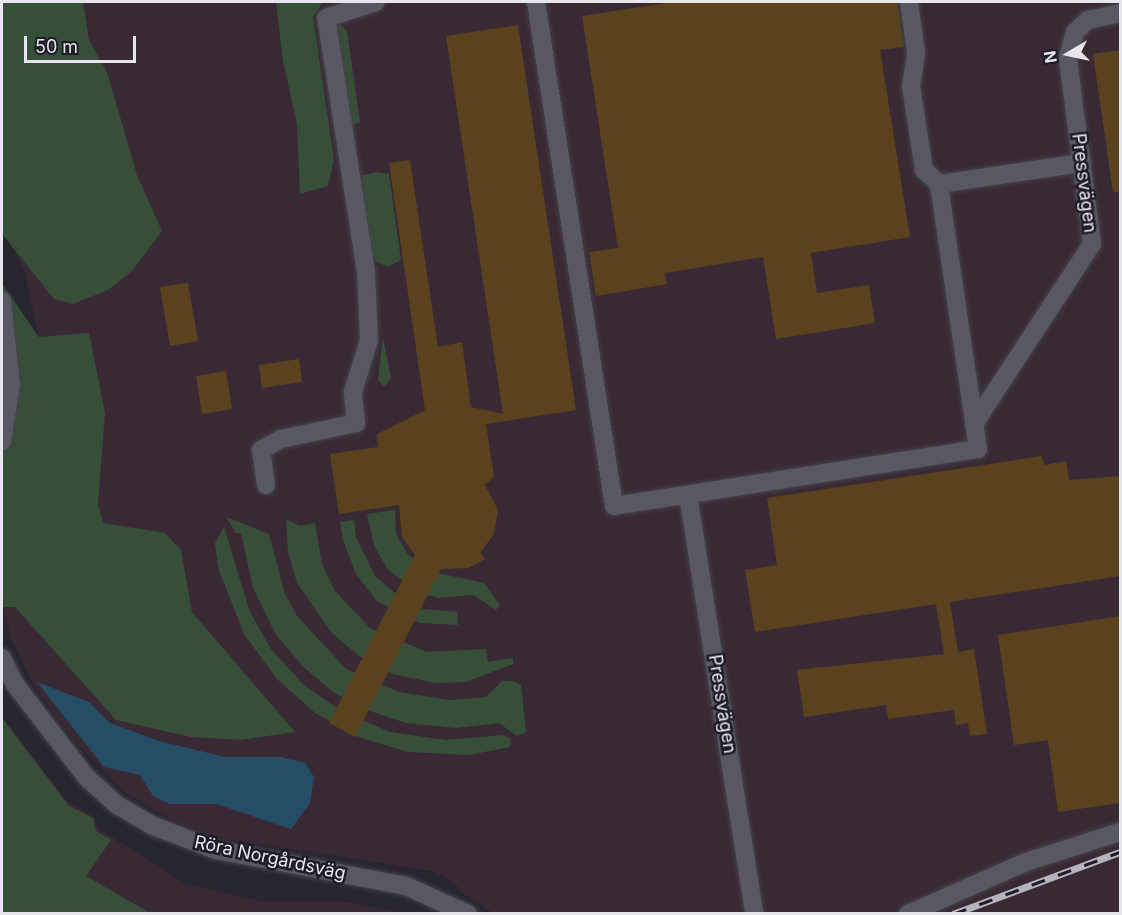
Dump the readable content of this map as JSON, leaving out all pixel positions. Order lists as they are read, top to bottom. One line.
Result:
{"streets":{"street":["Pressvägen","Röra Norgårdsväg"]},"scale_bar":"50 m","north":"left"}
